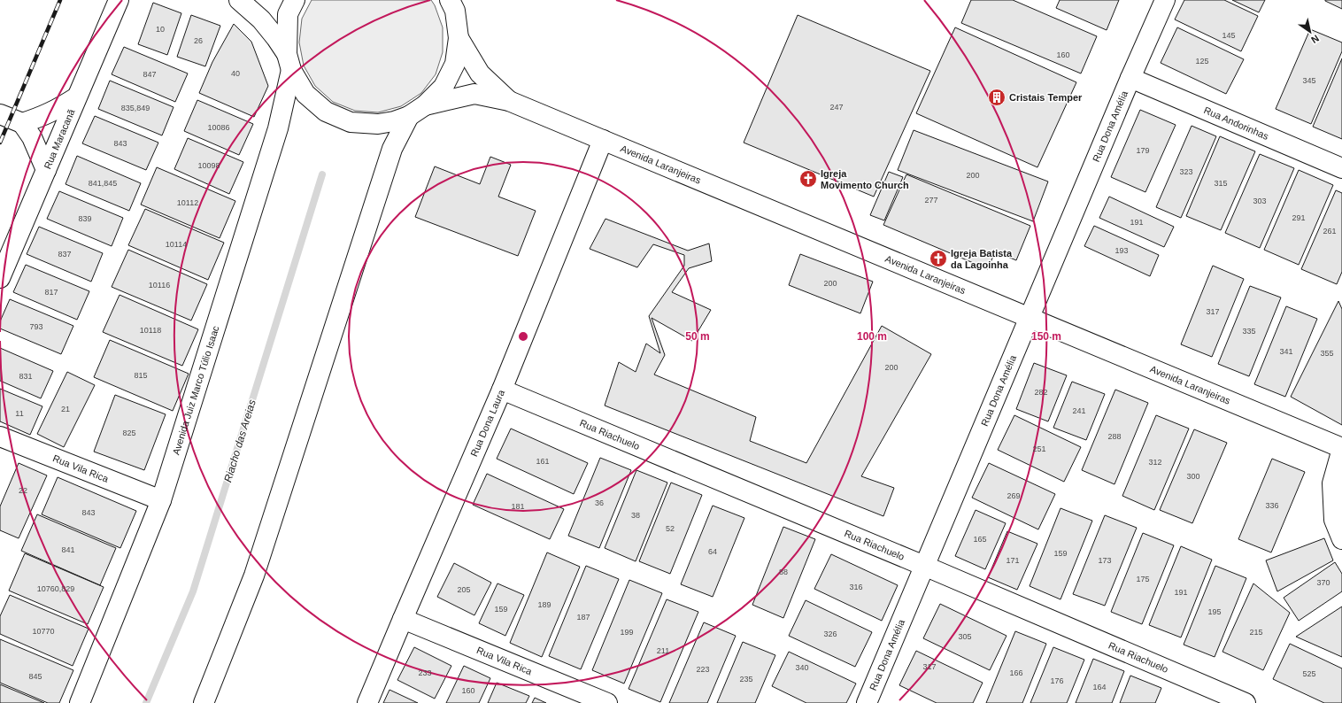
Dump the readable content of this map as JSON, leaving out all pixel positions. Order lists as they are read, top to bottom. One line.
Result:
{"streets":{"street":["Rua Andorinhas","Rua Dona Amélia","Rua Maracanã","Avenida Laranjeiras","Avenida Juiz Marco Túlio Isaac","Rua Dona Laura","Rua Riachuelo","Rua Vila Rica"]},"crossings":[["Rua Andorinhas","Rua Dona Amélia"],["Rua Dona Amélia","Avenida Laranjeiras"],["Rua Dona Amélia","Rua Riachuelo"],["Avenida Laranjeiras","Rua Dona Laura"],["Avenida Juiz Marco Túlio Isaac","Rua Vila Rica"],["Rua Dona Laura","Rua Riachuelo"],["Rua Dona Laura","Rua Vila Rica"]],"water":["Riacho das Areias"],"places":{"building":["Cristais Temper"],"church":["Igreja Movimento Church","Igreja Batista da Lagoinha"]},"house_numbers":["10","145","26","160","125","40","847","345","247","835,849","10086","843","179","10098","323","200","841,845","315","277","303","10112","291","839","191","261","10114","193","837","200","10116","817","317","793","10118","335","341","355","200","815","831","282","21","241","11","825","288","251","161","312","300","22","269","36","336","181","843","38","52","165","841","64","159","171","173","88","175","370","316","10760,829","205","191","189","159","195","187","10770","199","215","326","305","211","317","340","223","233","166","525","845","235","176","164","160"],"north":"bottom right","rings":["50 m","100 m","150 m"]}
